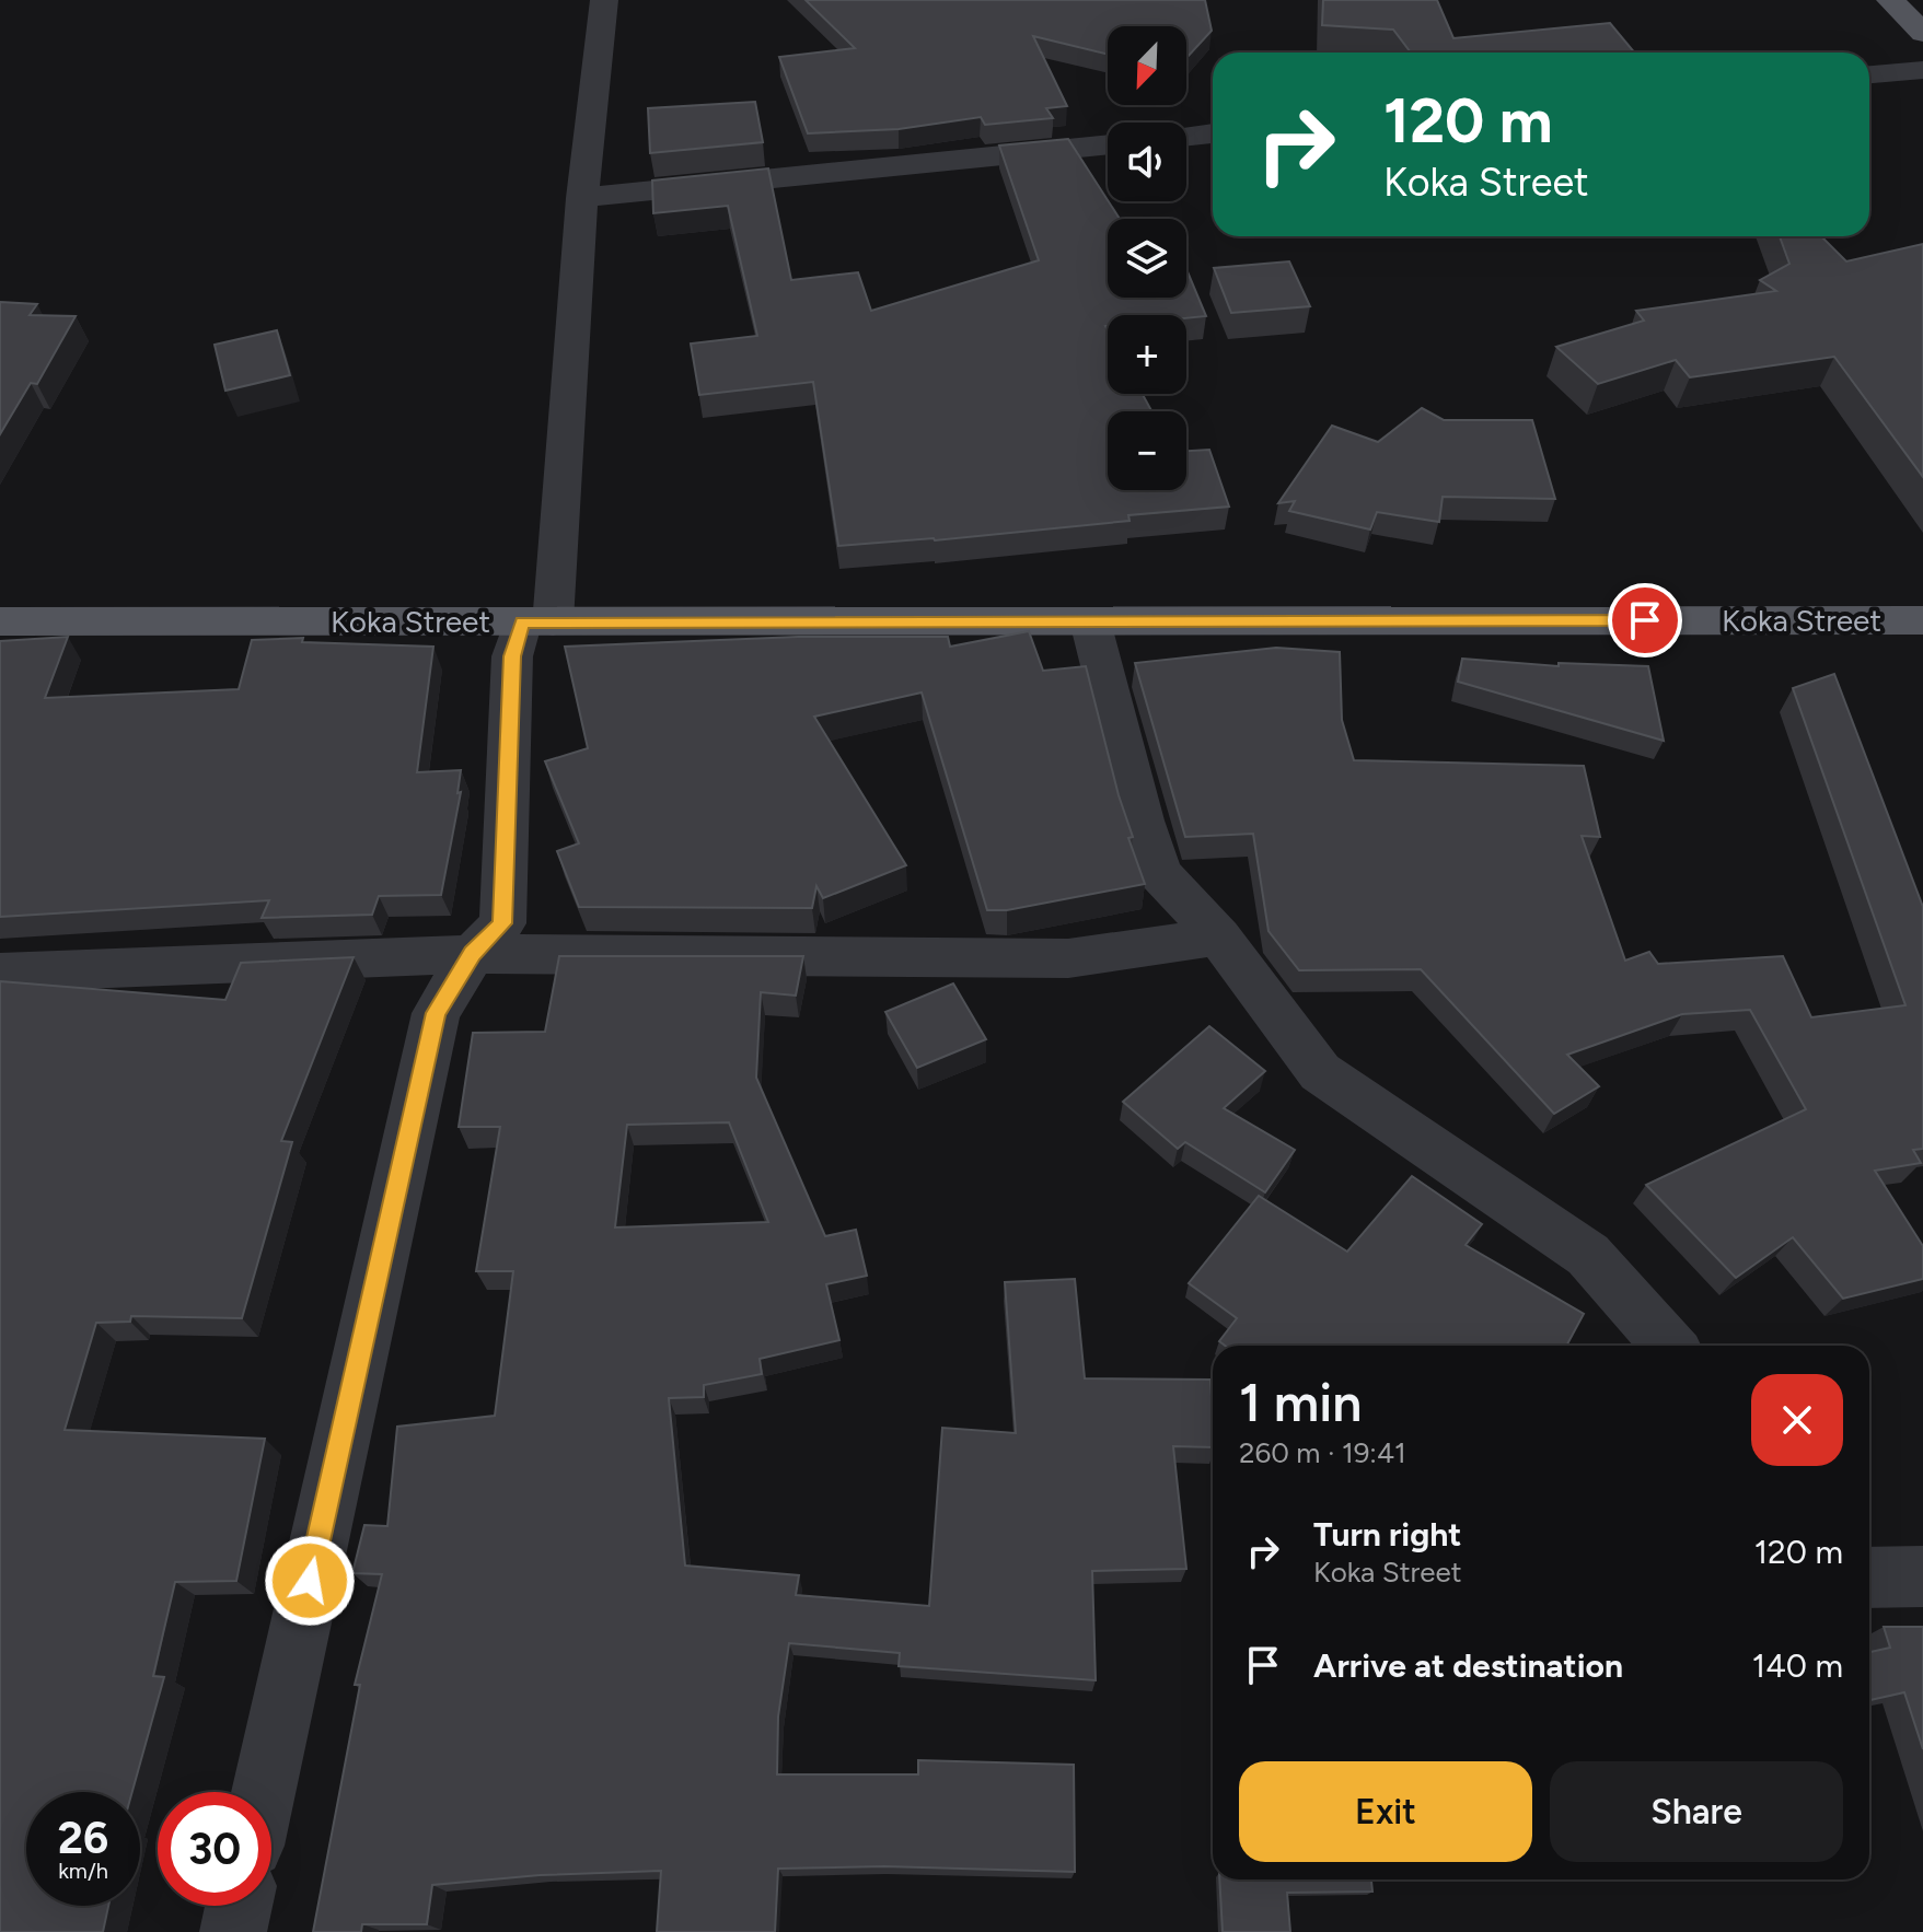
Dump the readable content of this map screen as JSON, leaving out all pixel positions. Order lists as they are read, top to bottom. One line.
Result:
{"streets":{"main road":["Koka Street"]},"north":"bottom left","page":{"map_buttons":["+","−"],"turn":["120 m","Koka Street"],"heading":["1 min","260 m · 19:41"],"list":[{"name":"Turn right","note":"Koka Street","value":"120 m"},{"name":"Arrive at destination","value":"140 m"}],"buttons":["Exit","Share"],"speed":"26 km/h","limit":"30"}}
